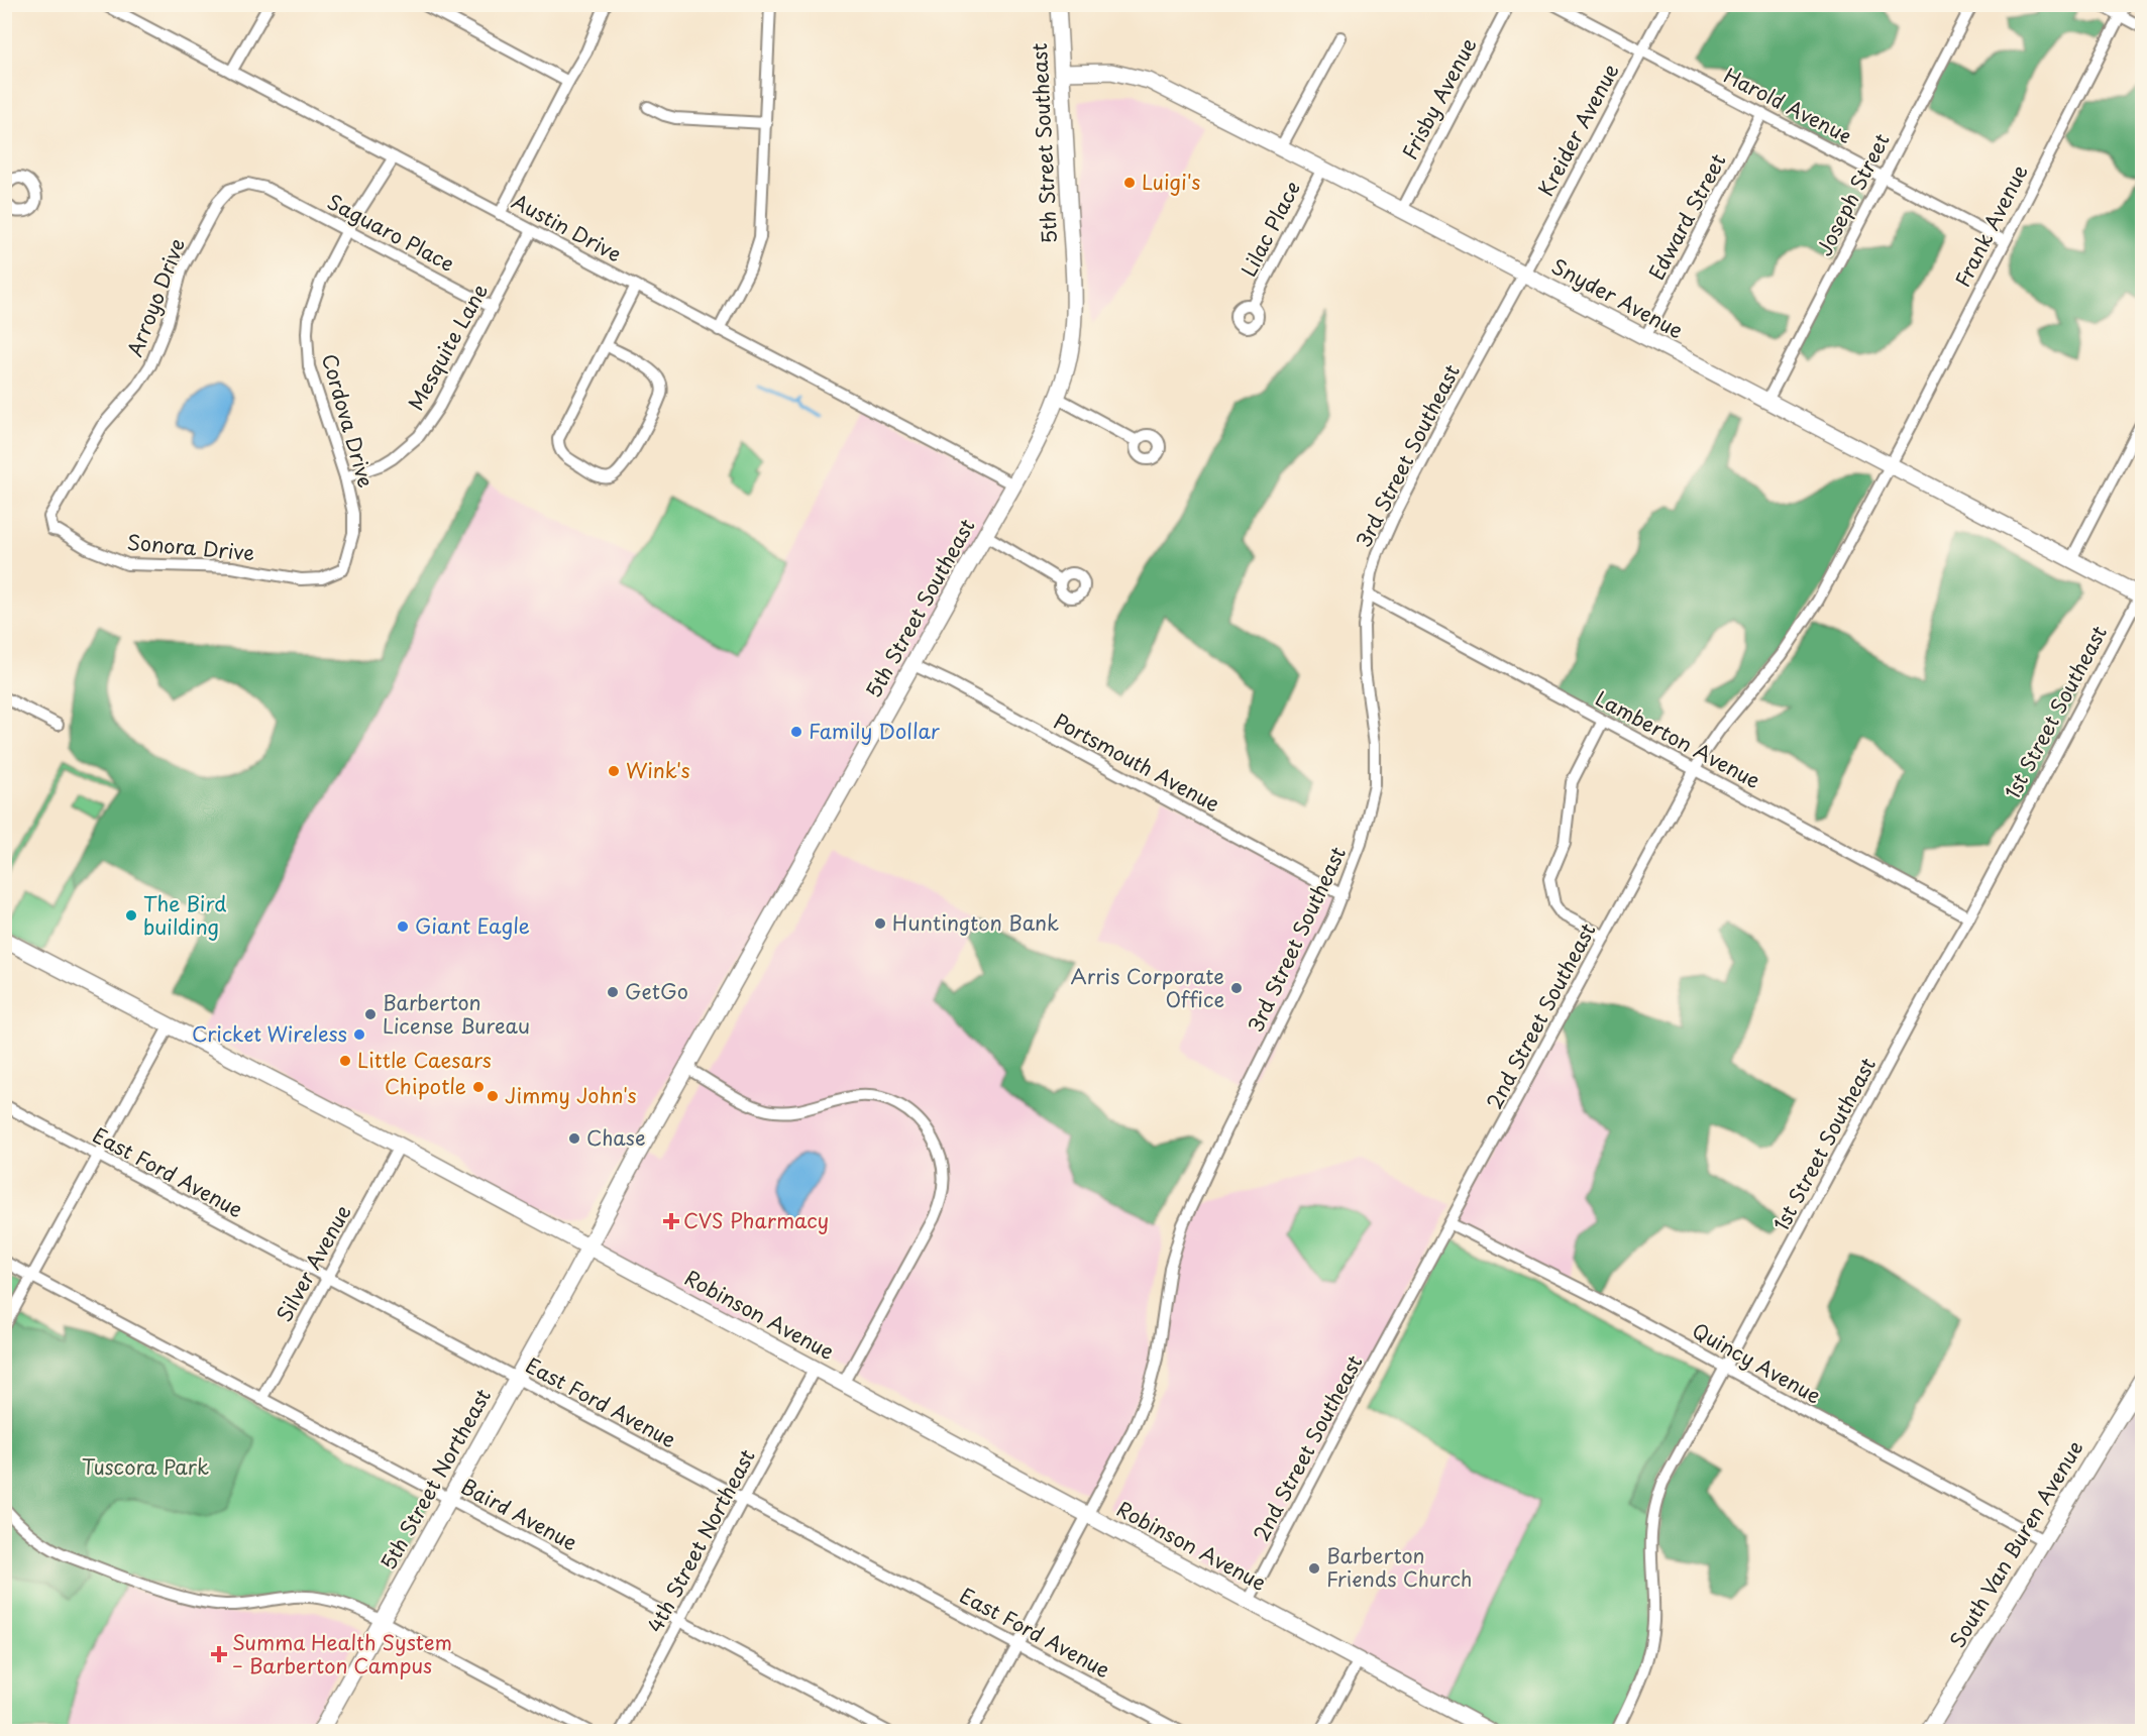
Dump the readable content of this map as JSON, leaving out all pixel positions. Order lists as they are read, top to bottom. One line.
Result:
{"streets":{"main road":["5th Street Southeast","Snyder Avenue","Robinson Avenue","5th Street Northeast","South Van Buren Avenue"],"street":["Frisby Avenue","Harold Avenue","Kreider Avenue","Joseph Street","Edward Street","Frank Avenue","Austin Drive","Lilac Place","Saguaro Place","Arroyo Drive","Mesquite Lane","Cordova Drive","3rd Street Southeast","Sonora Drive","1st Street Southeast","Lamberton Avenue","Portsmouth Avenue","2nd Street Southeast","East Ford Avenue","Silver Avenue","Quincy Avenue","Baird Avenue","4th Street Northeast"]},"crossings":[["Frisby Avenue","Snyder Avenue"],["Harold Avenue","Kreider Avenue"],["Harold Avenue","Joseph Street"],["Harold Avenue","Edward Street"],["Harold Avenue","Frank Avenue"],["Kreider Avenue","Snyder Avenue"],["Kreider Avenue","3rd Street Southeast"],["5th Street Southeast","Austin Drive"],["5th Street Southeast","Snyder Avenue"],["5th Street Southeast","Portsmouth Avenue"],["5th Street Southeast","Robinson Avenue"],["5th Street Southeast","5th Street Northeast"],["Joseph Street","Snyder Avenue"],["Edward Street","Snyder Avenue"],["Frank Avenue","Snyder Avenue"],["Frank Avenue","2nd Street Southeast"],["Austin Drive","Mesquite Lane"],["Austin Drive","Cordova Drive"],["Lilac Place","Snyder Avenue"],["Saguaro Place","Arroyo Drive"],["Saguaro Place","Mesquite Lane"],["Saguaro Place","Cordova Drive"],["Arroyo Drive","Sonora Drive"],["Snyder Avenue","3rd Street Southeast"],["Snyder Avenue","1st Street Southeast"],["Snyder Avenue","2nd Street Southeast"],["Mesquite Lane","Cordova Drive"],["Cordova Drive","Sonora Drive"],["3rd Street Southeast","Lamberton Avenue"],["3rd Street Southeast","Portsmouth Avenue"],["3rd Street Southeast","East Ford Avenue"],["3rd Street Southeast","Robinson Avenue"],["1st Street Southeast","Lamberton Avenue"],["1st Street Southeast","Quincy Avenue"],["Lamberton Avenue","2nd Street Southeast"],["2nd Street Southeast","Robinson Avenue"],["2nd Street Southeast","Quincy Avenue"],["East Ford Avenue","Silver Avenue"],["East Ford Avenue","5th Street Northeast"],["East Ford Avenue","4th Street Northeast"],["Silver Avenue","Robinson Avenue"],["Silver Avenue","Baird Avenue"],["Robinson Avenue","5th Street Northeast"],["Robinson Avenue","4th Street Northeast"],["Quincy Avenue","South Van Buren Avenue"],["5th Street Northeast","Baird Avenue"],["Baird Avenue","4th Street Northeast"]],"parks":["Tuscora Park"],"places":{"other":["Luigi's","Family Dollar","Wink's","The Bird building","Huntington Bank","Giant Eagle","Arris Corporate Office","GetGo","Barberton License Bureau","Cricket Wireless","Little Caesars","Chipotle","Jimmy John's","Chase","Barberton Friends Church"],"health":["CVS Pharmacy","Summa Health System – Barberton Campus"]}}
